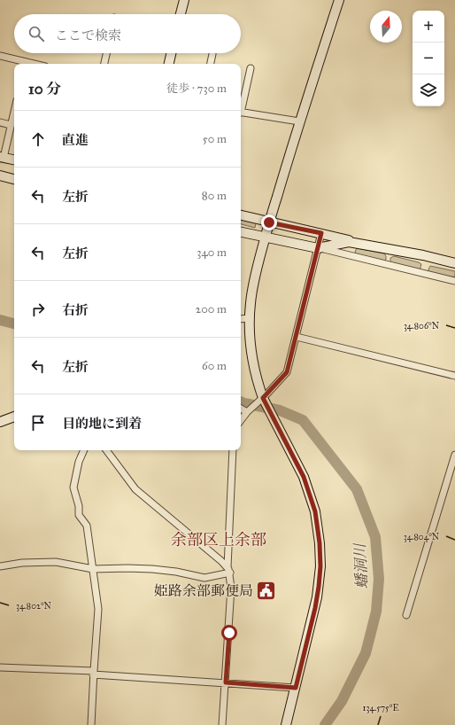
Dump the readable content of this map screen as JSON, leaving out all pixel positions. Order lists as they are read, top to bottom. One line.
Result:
{"districts":["余部区上余部"],"water":["蟠洞川"],"places":{"public building":["姫路余部郵便局"]},"north":"top","page":{"map_buttons":["+","−"],"search":"ここで検索","heading":["10 分","徒歩 · 730 m"],"list":[["直進","50 m"],["左折","80 m"],["左折","340 m"],["右折","200 m"],["左折","60 m"],"目的地に到着"]},"coordinates":["34.806°N","34.804°N","34.802°N","134.575°E"]}
